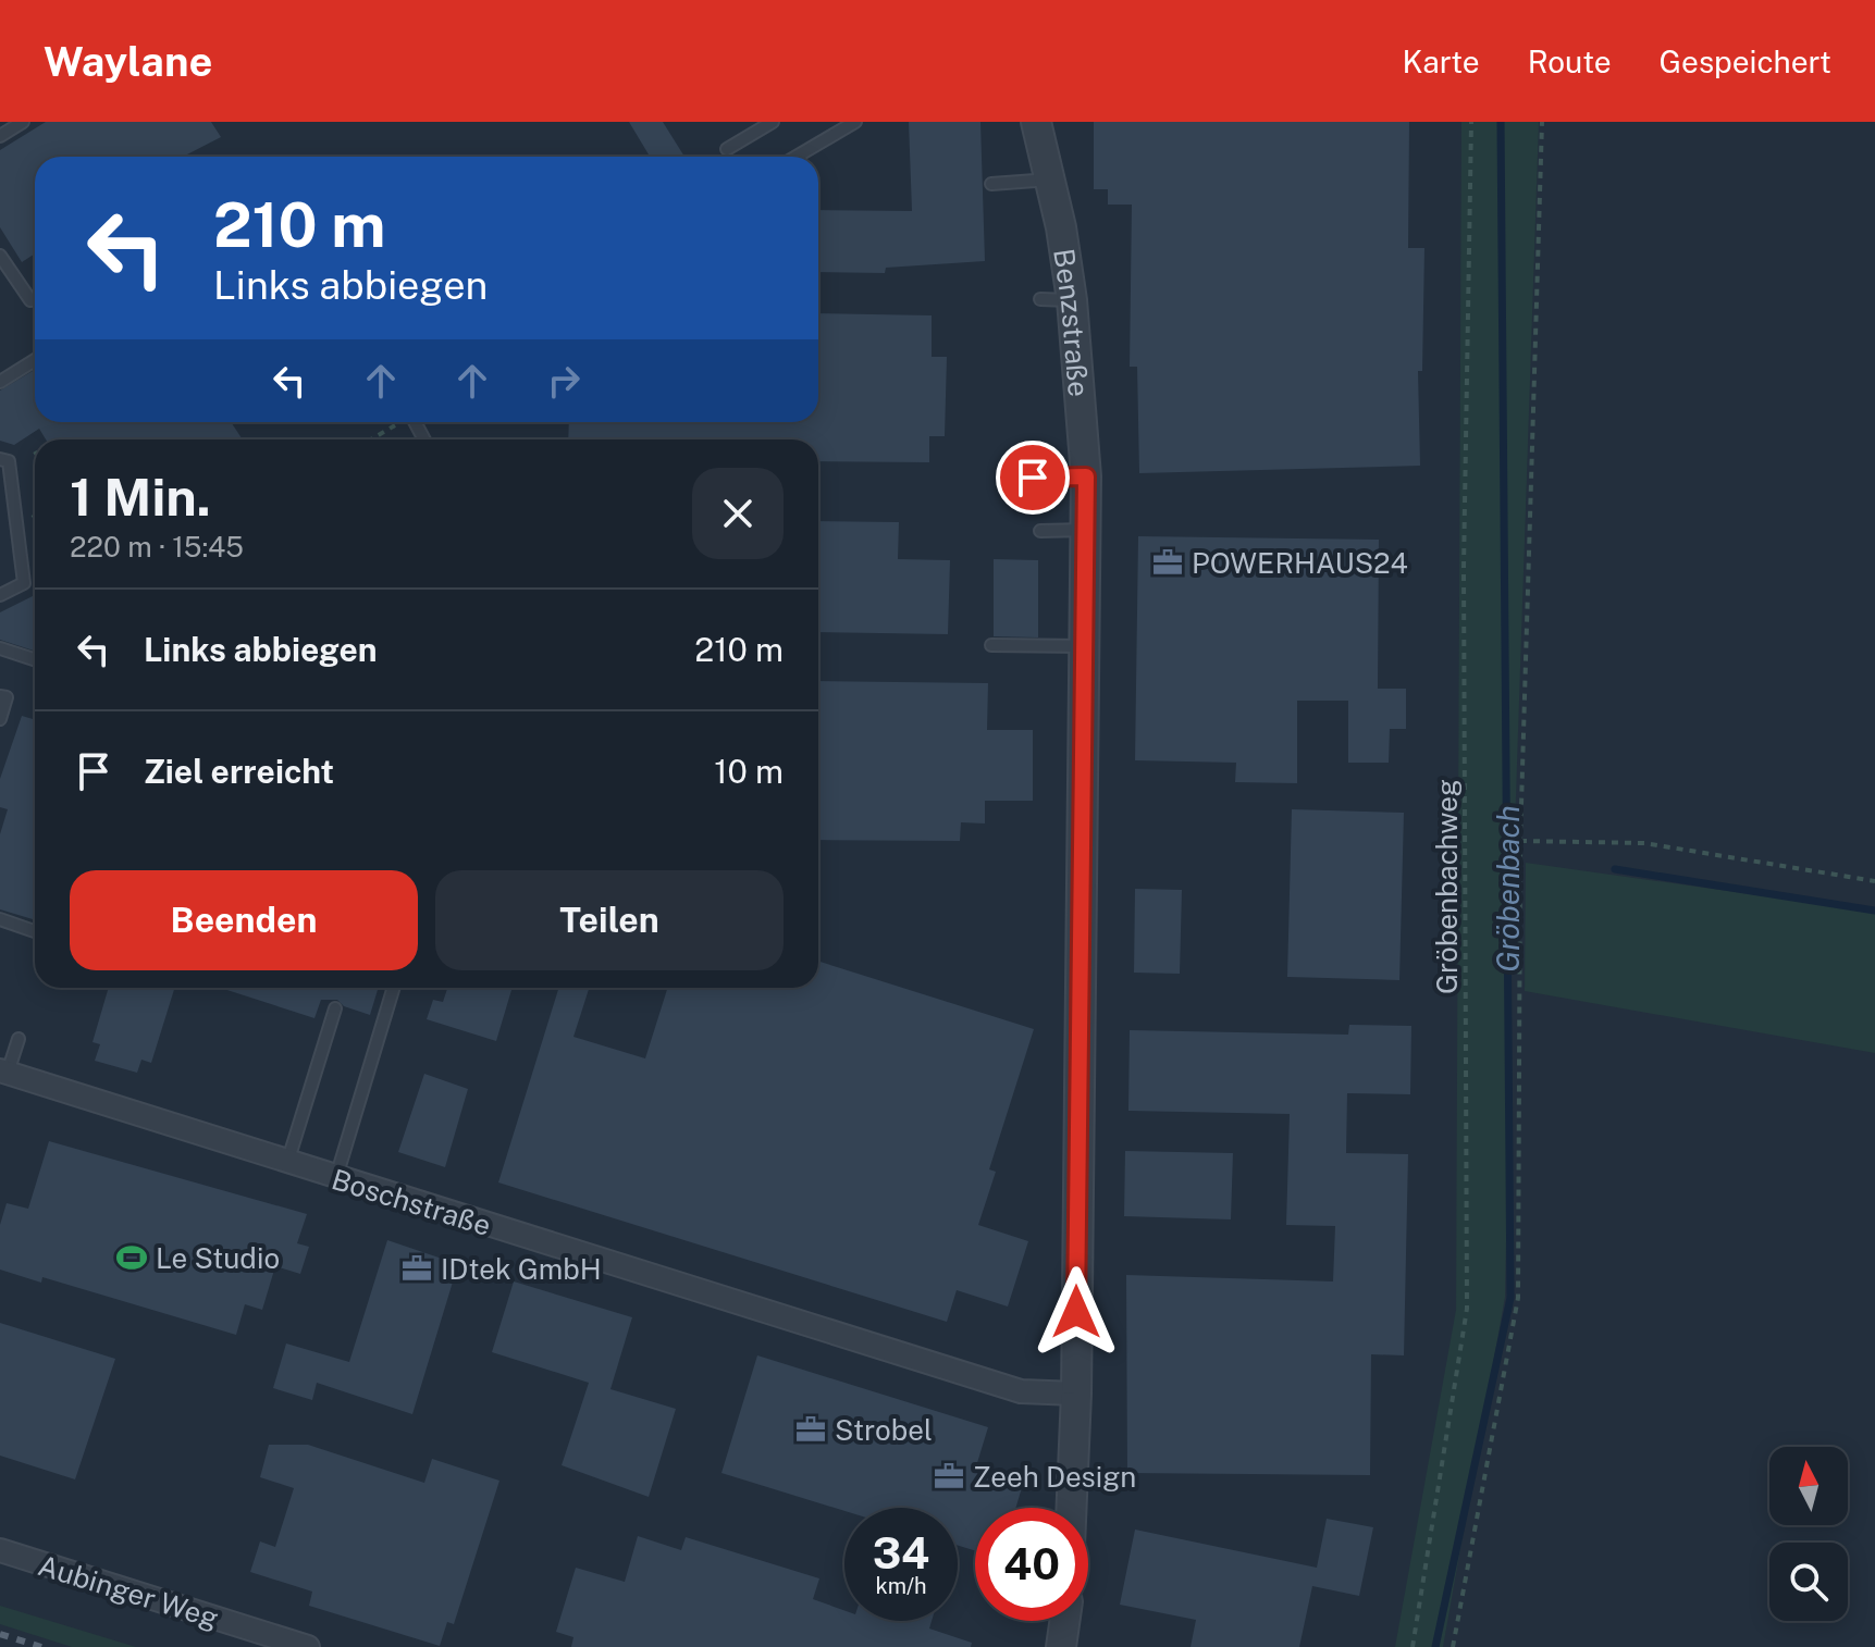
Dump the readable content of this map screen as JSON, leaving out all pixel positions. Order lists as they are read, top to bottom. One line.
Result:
{"streets":{"street":["Benzstraße","Boschstraße","Aubinger Weg"],"path":["Gröbenbachweg"]},"crossings":[["Benzstraße","Boschstraße"]],"water":["Gröbenbach"],"places":{"office":["POWERHAUS24","IDtek GmbH","Strobel","Zeeh Design"],"sports":["Le Studio"]},"north":"top","page":{"header":"Waylane","nav":["Karte","Route","Gespeichert"],"turn":["210 m","Links abbiegen"],"heading":["1 Min.","220 m · 15:45"],"list":[{"name":"Links abbiegen","value":"210 m"},{"name":"Ziel erreicht","value":"10 m"}],"buttons":["Beenden","Teilen"],"speed":"34 km/h","limit":"40"}}
